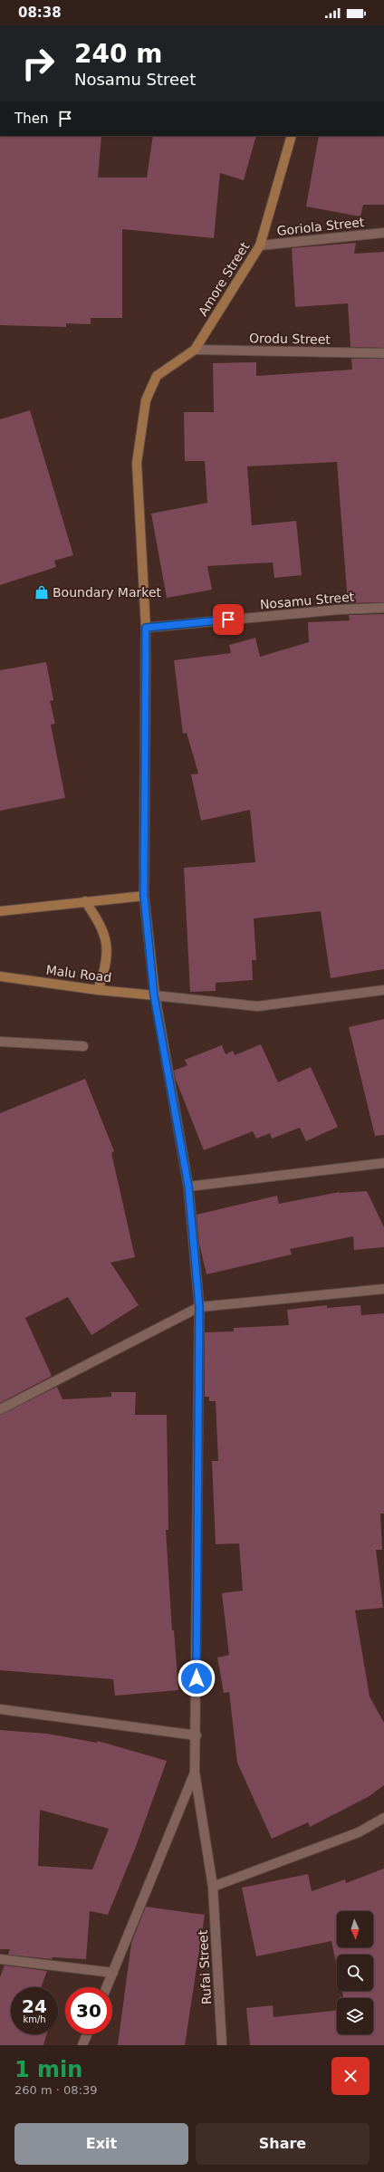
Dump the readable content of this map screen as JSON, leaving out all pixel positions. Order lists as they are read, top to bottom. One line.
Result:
{"streets":{"main road":["Amore Street","Malu Road"],"street":["Goriola Street","Orodu Street","Nosamu Street","Rufai Street"]},"crossings":[["Goriola Street","Amore Street"],["Amore Street","Orodu Street"]],"places":{"shop":["Boundary Market"]},"north":"bottom","page":{"status":"08:38","turn":["240 m","Nosamu Street"],"then":"Then","speed":"24 km/h","limit":"30","heading":["1 min","260 m · 08:39"],"buttons":["Exit","Share"]}}
